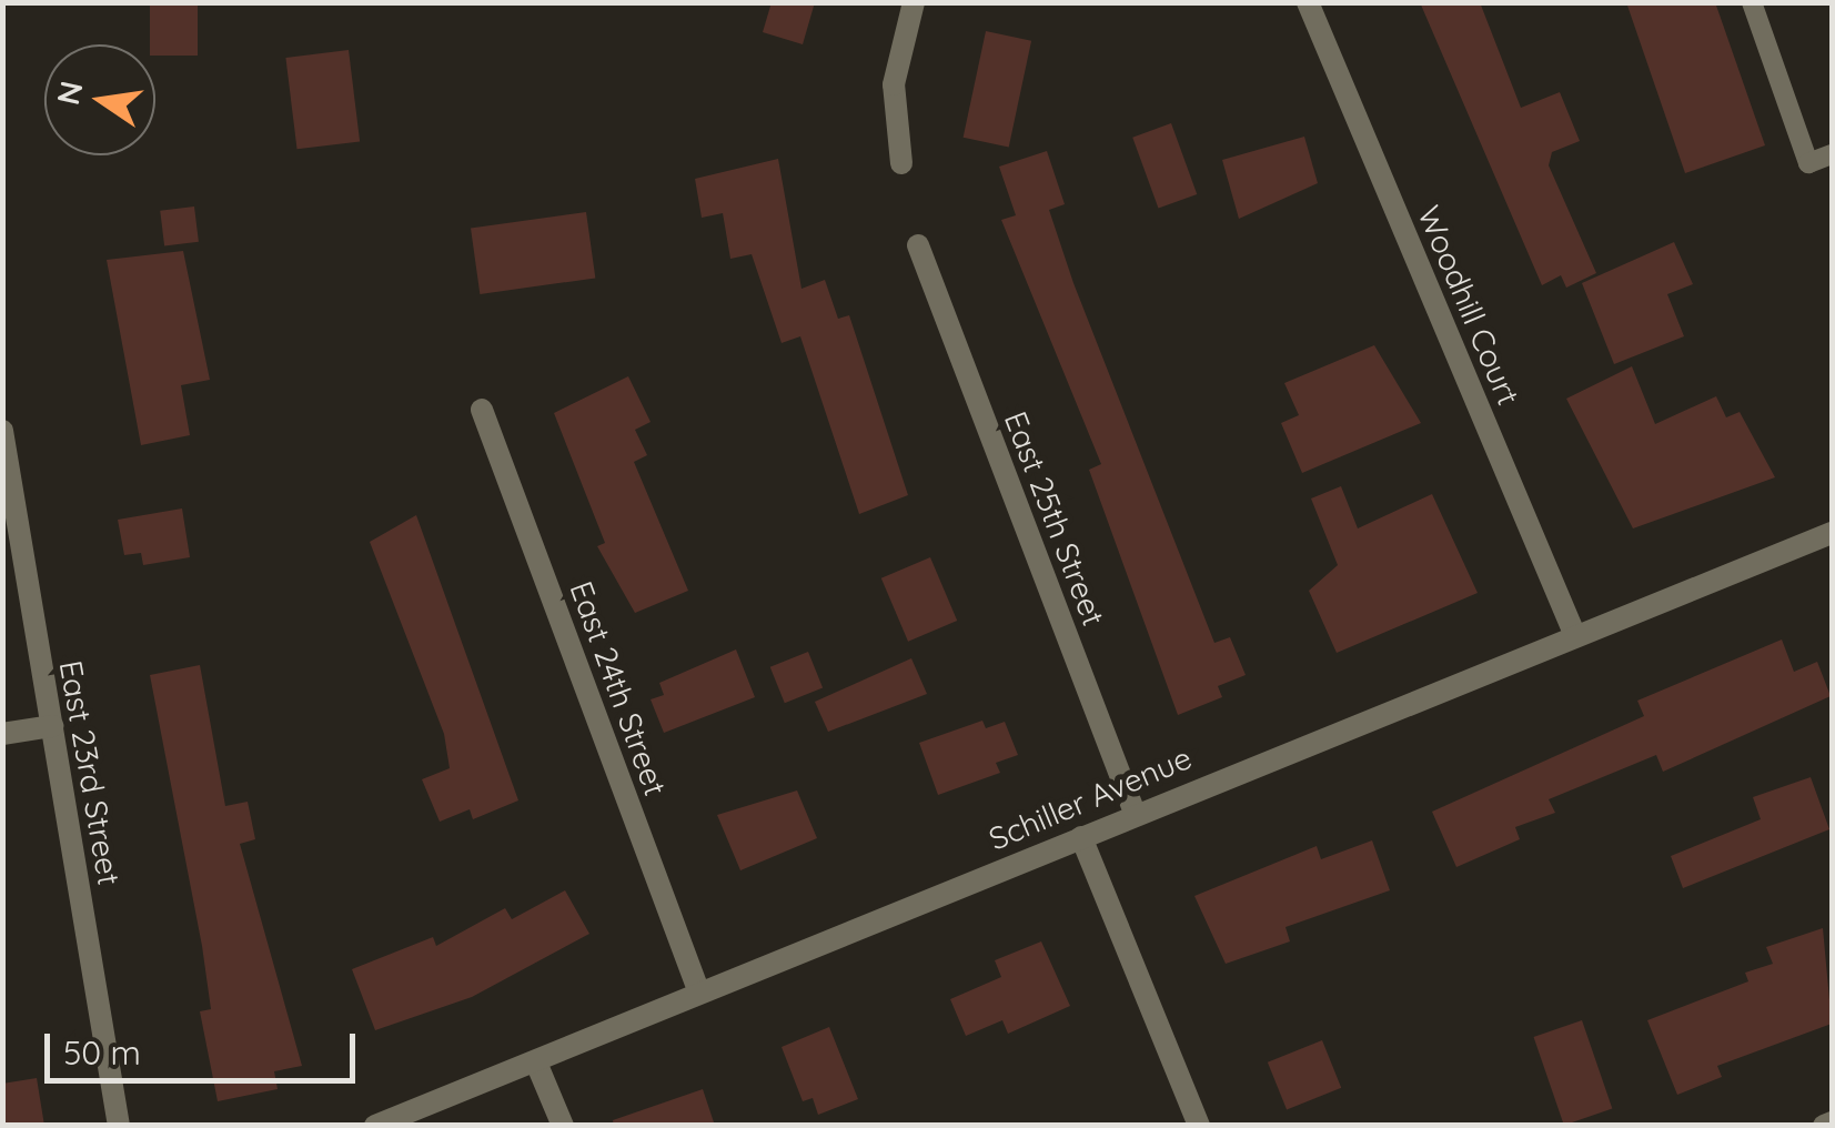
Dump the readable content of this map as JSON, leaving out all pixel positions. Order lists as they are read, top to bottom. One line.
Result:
{"streets":{"street":["Woodhill Court","East 25th Street","East 24th Street","East 23rd Street","Schiller Avenue"]},"crossings":[["Woodhill Court","Schiller Avenue"],["East 25th Street","Schiller Avenue"],["East 24th Street","Schiller Avenue"]],"scale_bar":"50 m","north":"left"}
